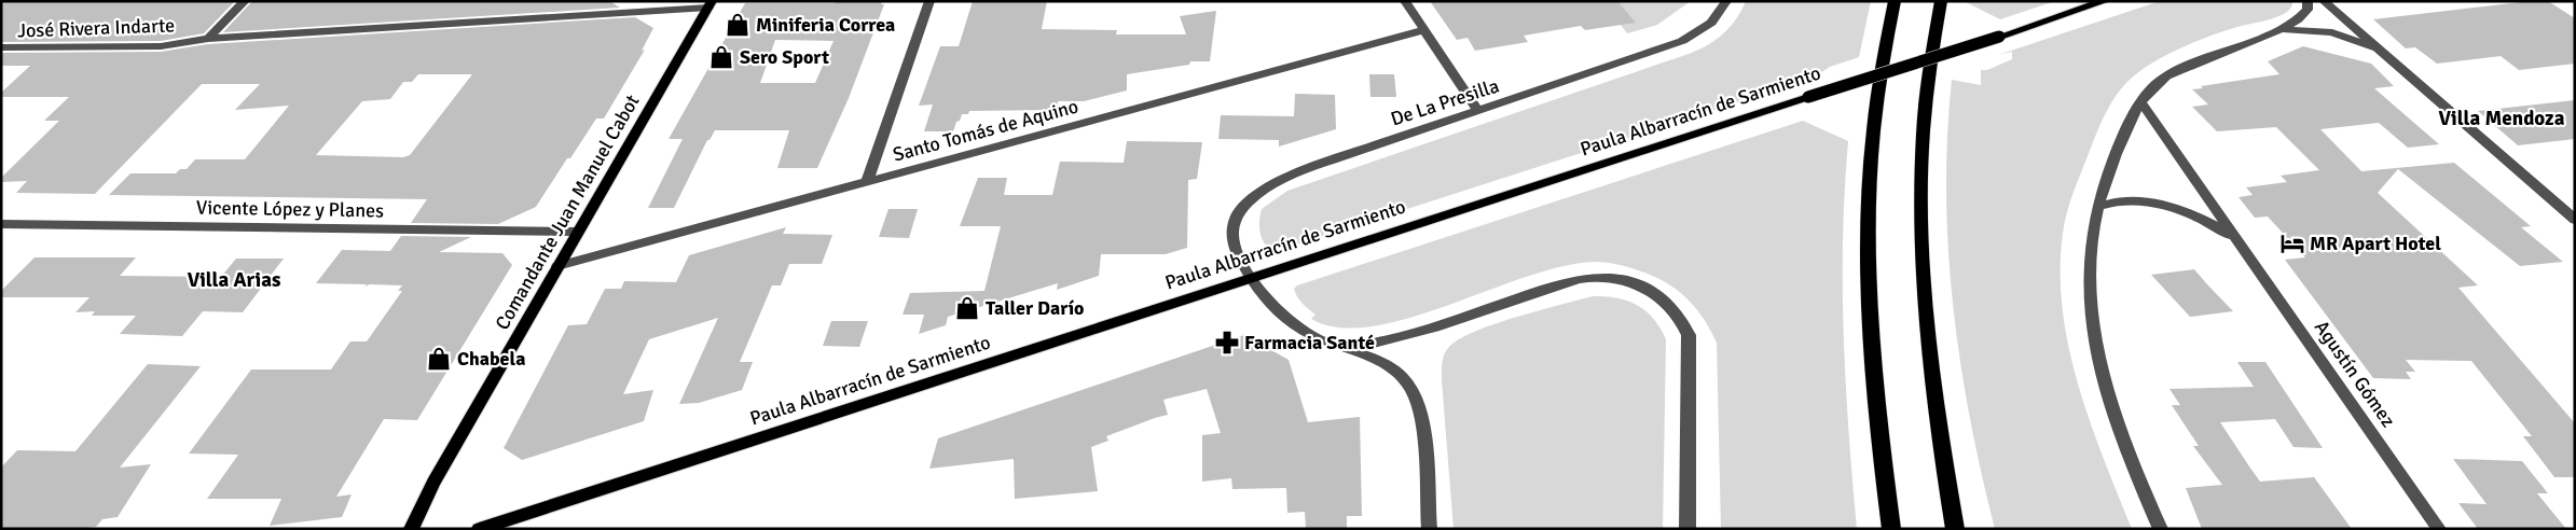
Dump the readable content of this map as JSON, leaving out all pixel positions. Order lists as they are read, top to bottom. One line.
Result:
{"streets":{"main road":["Paula Albarracín de Sarmiento","Comandante Juan Manuel Cabot"],"street":["José Rivera Indarte","De La Presilla","Santo Tomás de Aquino","Vicente López y Planes","Agustín Gómez"]},"crossings":[["José Rivera Indarte","Comandante Juan Manuel Cabot"],["De La Presilla","Paula Albarracín de Sarmiento"],["Santo Tomás de Aquino","Comandante Juan Manuel Cabot"],["Vicente López y Planes","Comandante Juan Manuel Cabot"]],"districts":["Villa Mendoza","Villa Arias"],"places":{"shop":["Miniferia Correa","Sero Sport","Taller Darío","Chabela"],"hotel":["MR Apart Hotel"],"pharmacy":["Farmacia Santé"]}}
